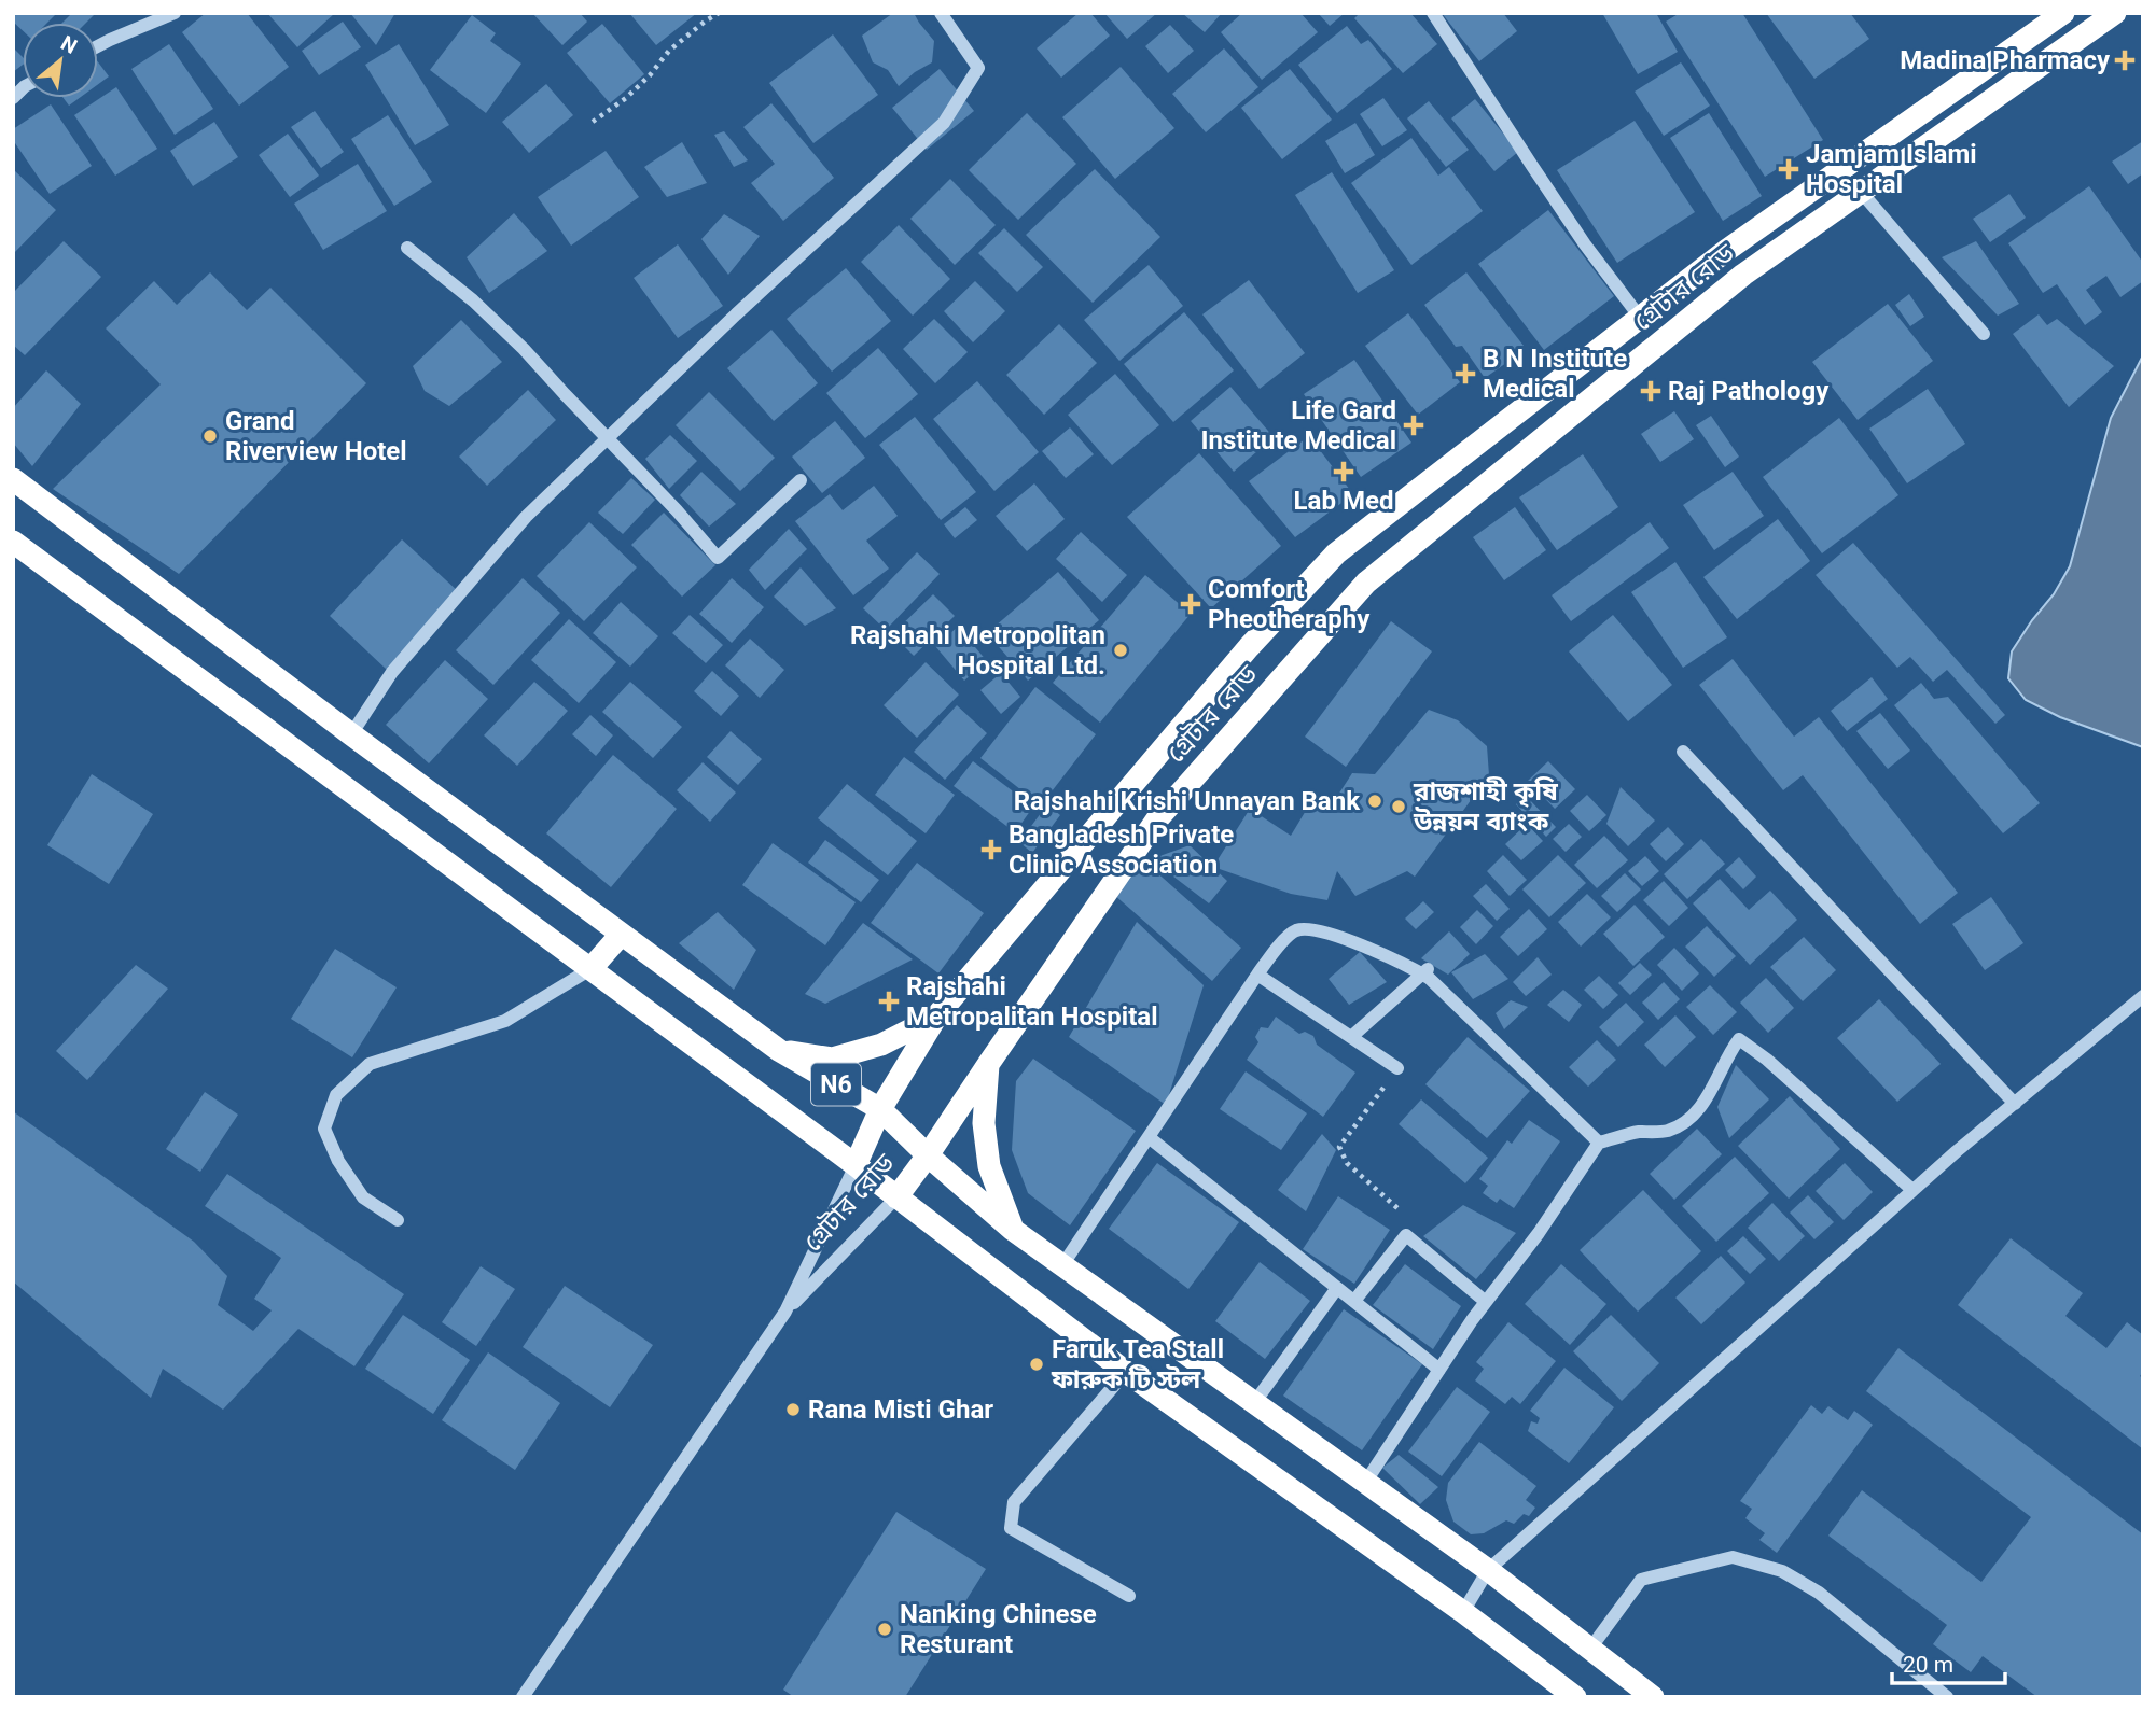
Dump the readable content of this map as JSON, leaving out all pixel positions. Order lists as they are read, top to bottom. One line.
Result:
{"streets":{"highway":["গ্রেটার রোড","N6"]},"crossings":[["গ্রেটার রোড","N6"]],"places":{"health":["Madina Pharmacy","Jamjam Islami Hospital","B N Institute Medical","Raj Pathology","Life Gard Institute Medical","Lab Med","Comfort Pheotheraphy","Bangladesh Private Clinic Association","Rajshahi Metropalitan Hospital"],"other":["Grand Riverview Hotel","Rajshahi Metropolitan Hospital Ltd.","Rajshahi Krishi Unnayan Bank","রাজশাহী কৃষি উন্নয়ন ব্যাংক","Faruk Tea Stall ফারুক টি স্টল","Rana Misti Ghar","Nanking Chinese Resturant"]},"scale_bar":"20 m","north":"top right"}
